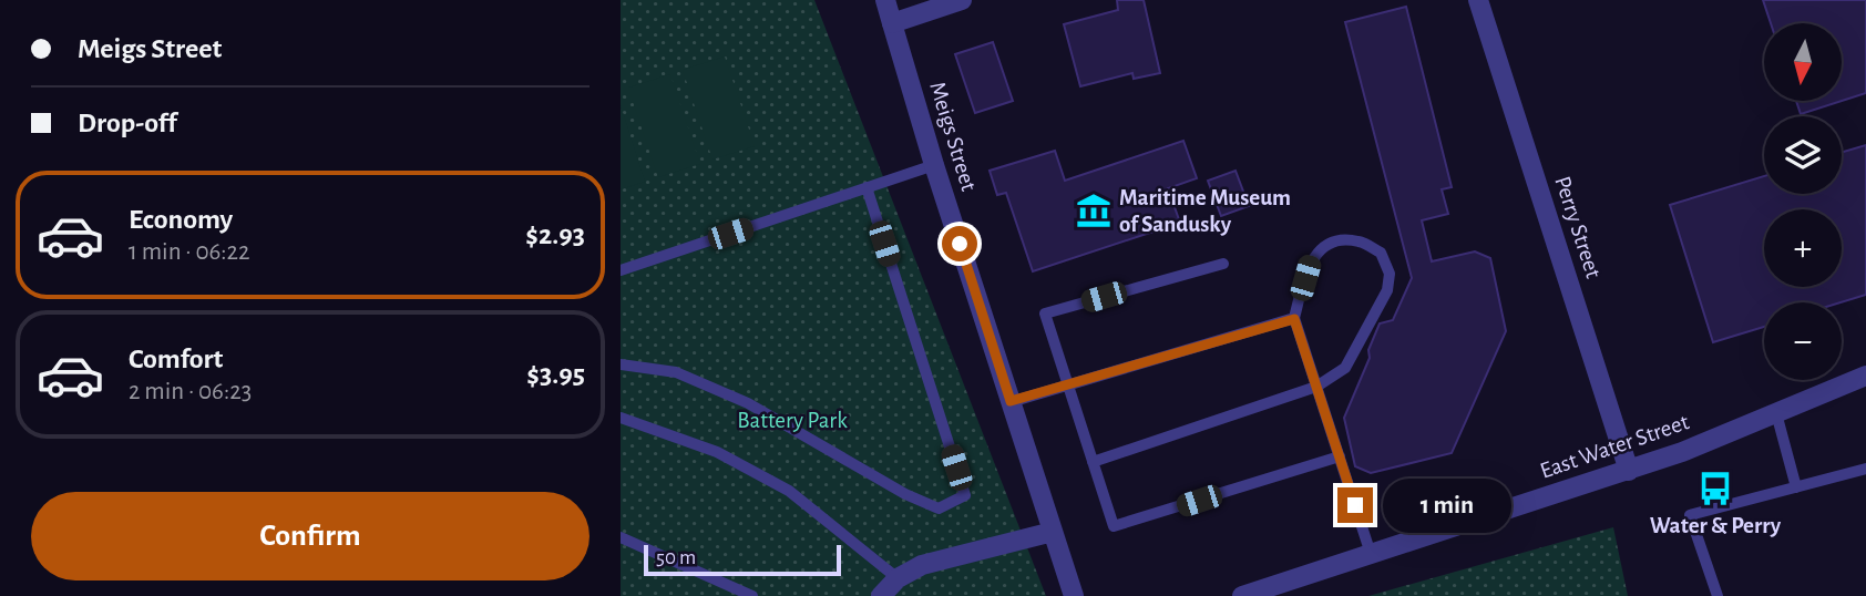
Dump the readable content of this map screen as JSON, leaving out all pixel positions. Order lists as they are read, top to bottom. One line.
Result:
{"streets":{"street":["Meigs Street","Perry Street","East Water Street"]},"crossings":[["Perry Street","East Water Street"]],"parks":["Battery Park"],"places":{"museum":["Maritime Museum of Sandusky"],"bus stop":["Water & Perry"]},"scale_bar":"50 m","north":"bottom","page":{"banner":["Meigs Street","Drop-off"],"map_buttons":["+","−"],"list":[{"name":"Economy","note":"1 min · 06:22","value":"$2.93"},{"name":"Comfort","note":"2 min · 06:23","value":"$3.95"}],"buttons":"Confirm","bubble":"1 min","scale":"50 m"}}
